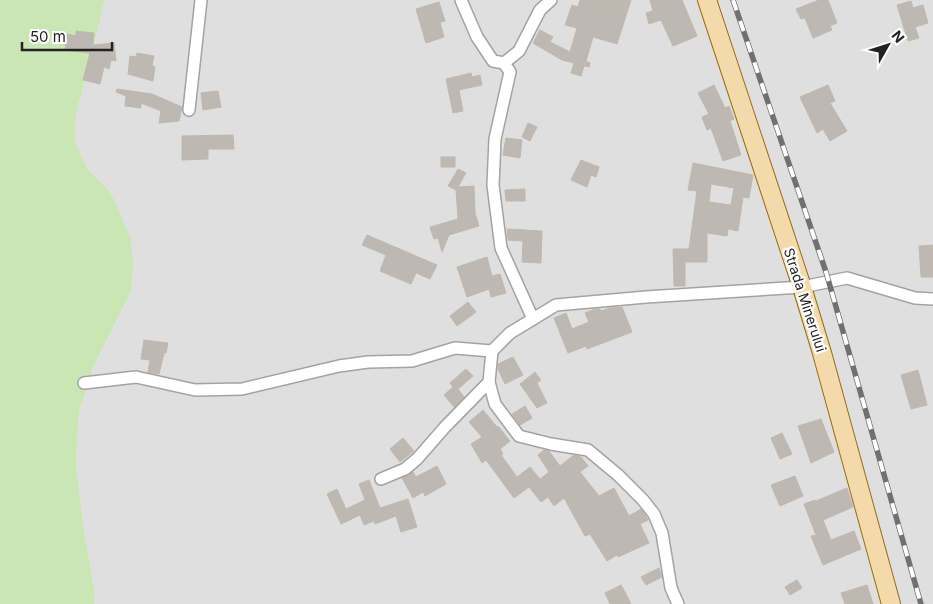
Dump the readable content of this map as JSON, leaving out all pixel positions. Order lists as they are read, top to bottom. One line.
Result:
{"streets":{"main road":["Strada Minerului"]},"scale_bar":"50 m","north":"top right"}
